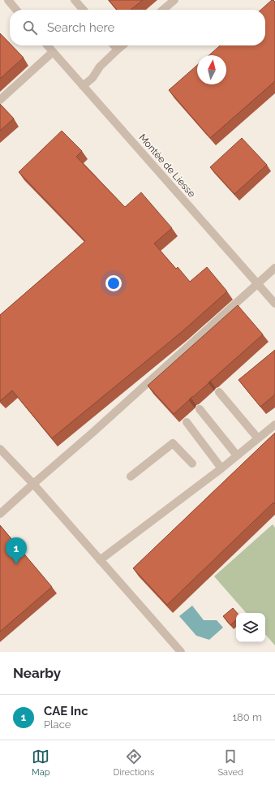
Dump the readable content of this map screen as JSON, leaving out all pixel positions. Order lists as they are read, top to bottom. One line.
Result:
{"streets":{"street":["Montée de Liesse"]},"north":"top","page":{"search":"Search here","pins":"1","heading":"Nearby","list":[{"mark":"1","name":"CAE Inc","note":"Place","value":"180 m"}],"nav":["Map","Directions","Saved"]}}
